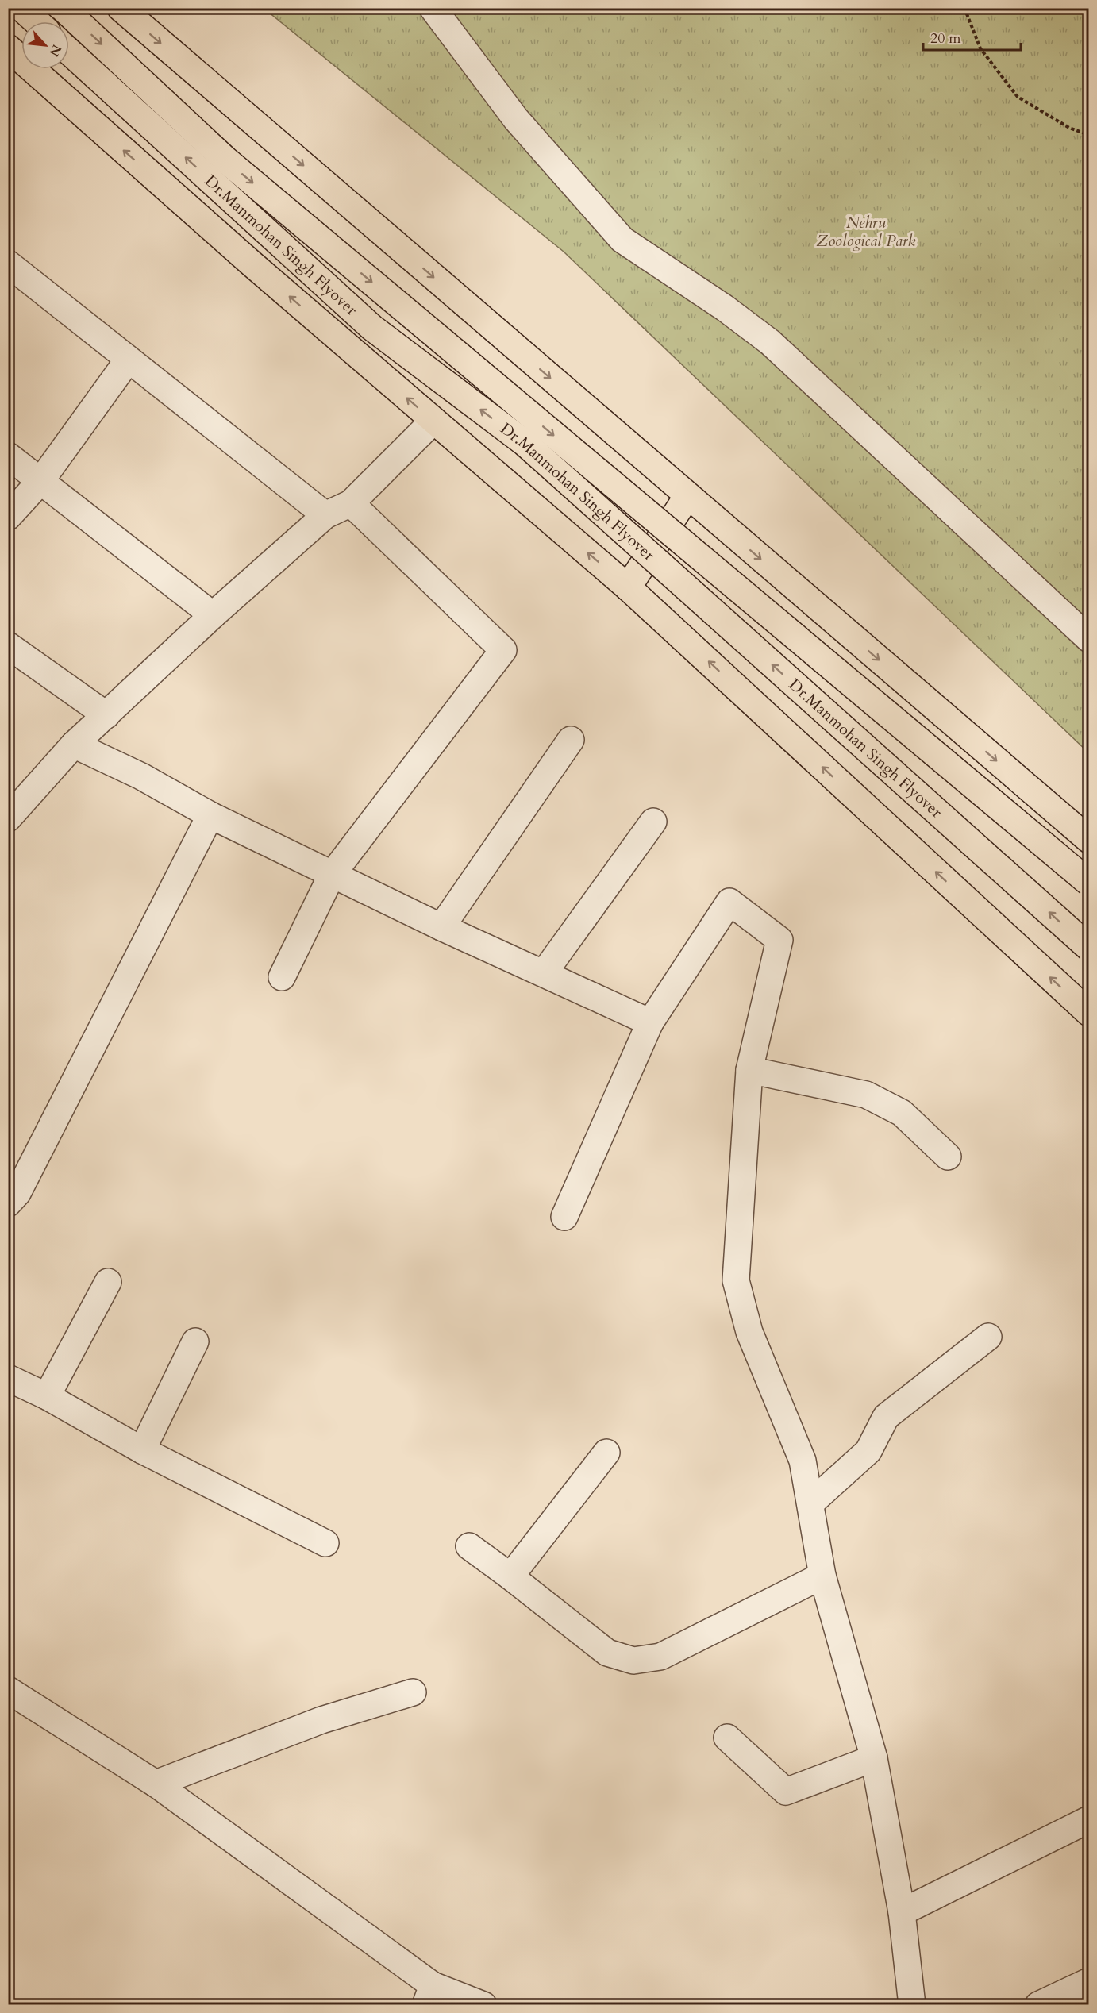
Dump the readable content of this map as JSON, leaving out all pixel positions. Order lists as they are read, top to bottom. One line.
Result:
{"streets":{"main road":["Dr.Manmohan Singh Flyover"]},"parks":["Nehru Zoological Park"],"scale_bar":"20 m","north":"bottom right"}
